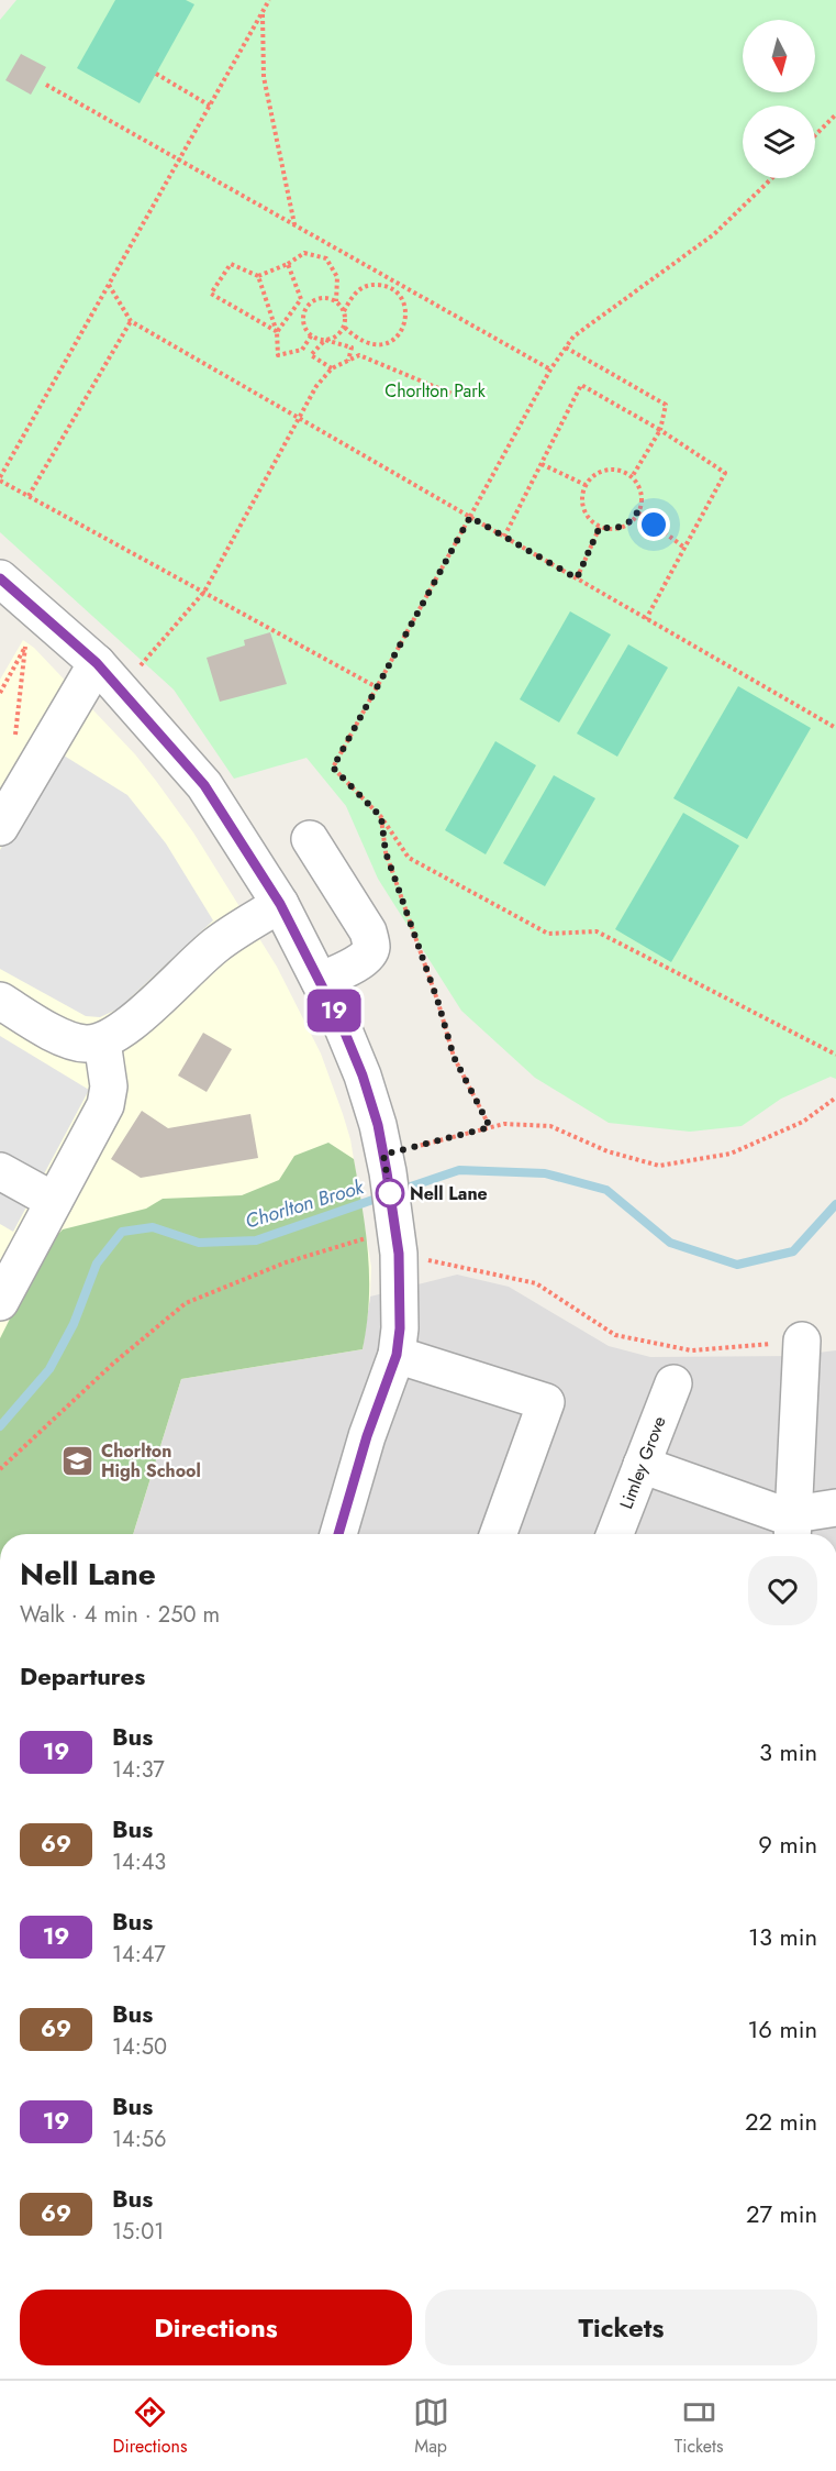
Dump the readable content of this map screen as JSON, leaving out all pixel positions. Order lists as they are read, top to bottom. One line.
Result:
{"streets":{"street":["Limley Grove"]},"water":["Chorlton Brook"],"parks":["Chorlton Park"],"places":{"other":["Nell Lane"],"school or university":["Chorlton High School"]},"lines":["bus line 19"],"north":"bottom","page":{"on_map":"19","heading":[["Nell Lane","Walk · 4 min · 250 m"],"Departures"],"list":[{"mark":"19","name":"Bus","note":"14:37","value":"3 min"},{"mark":"69","name":"Bus","note":"14:43","value":"9 min"},{"mark":"19","name":"Bus","note":"14:47","value":"13 min"},{"mark":"69","name":"Bus","note":"14:50","value":"16 min"},{"mark":"19","name":"Bus","note":"14:56","value":"22 min"},{"mark":"69","name":"Bus","note":"15:01","value":"27 min"}],"buttons":["Directions","Tickets"],"tabs":["Directions","Map","Tickets"]}}
